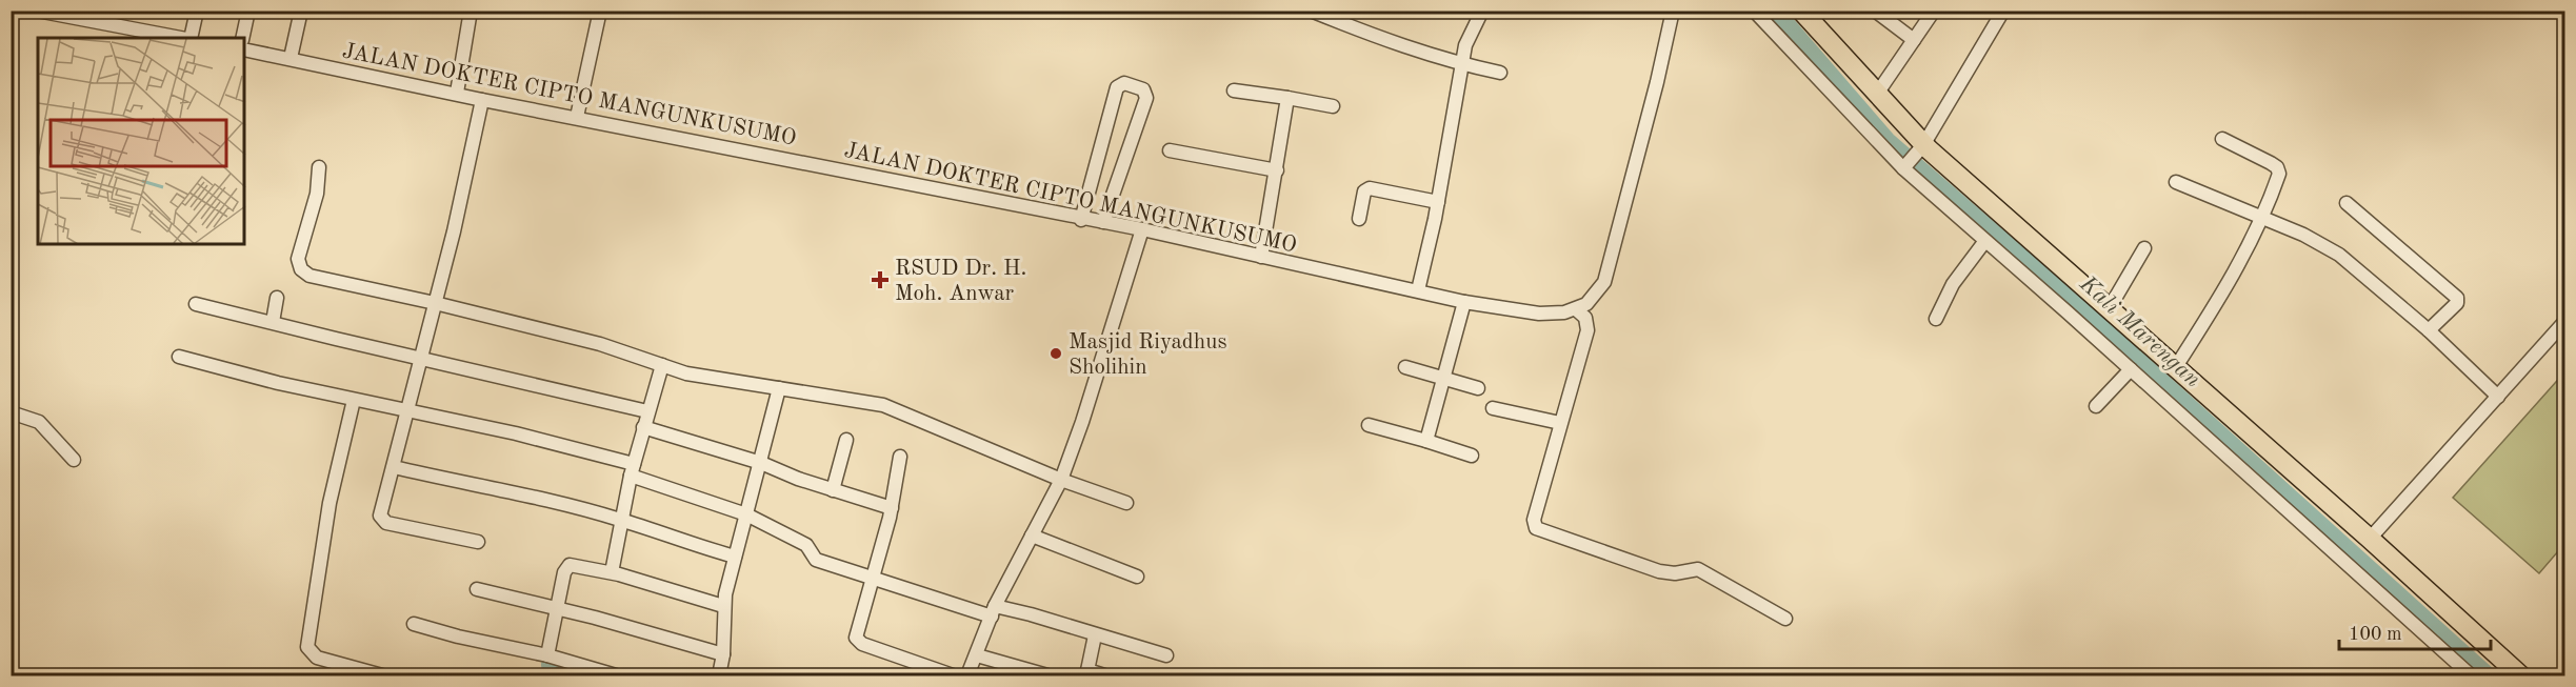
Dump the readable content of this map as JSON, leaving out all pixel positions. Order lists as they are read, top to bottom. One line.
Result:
{"streets":{"street":["JALAN DOKTER CIPTO MANGUNKUSUMO"]},"water":["Kali Marengan"],"places":{"health":["RSUD Dr. H. Moh. Anwar"],"other":["Masjid Riyadhus Sholihin"]},"scale_bar":"100 m"}
